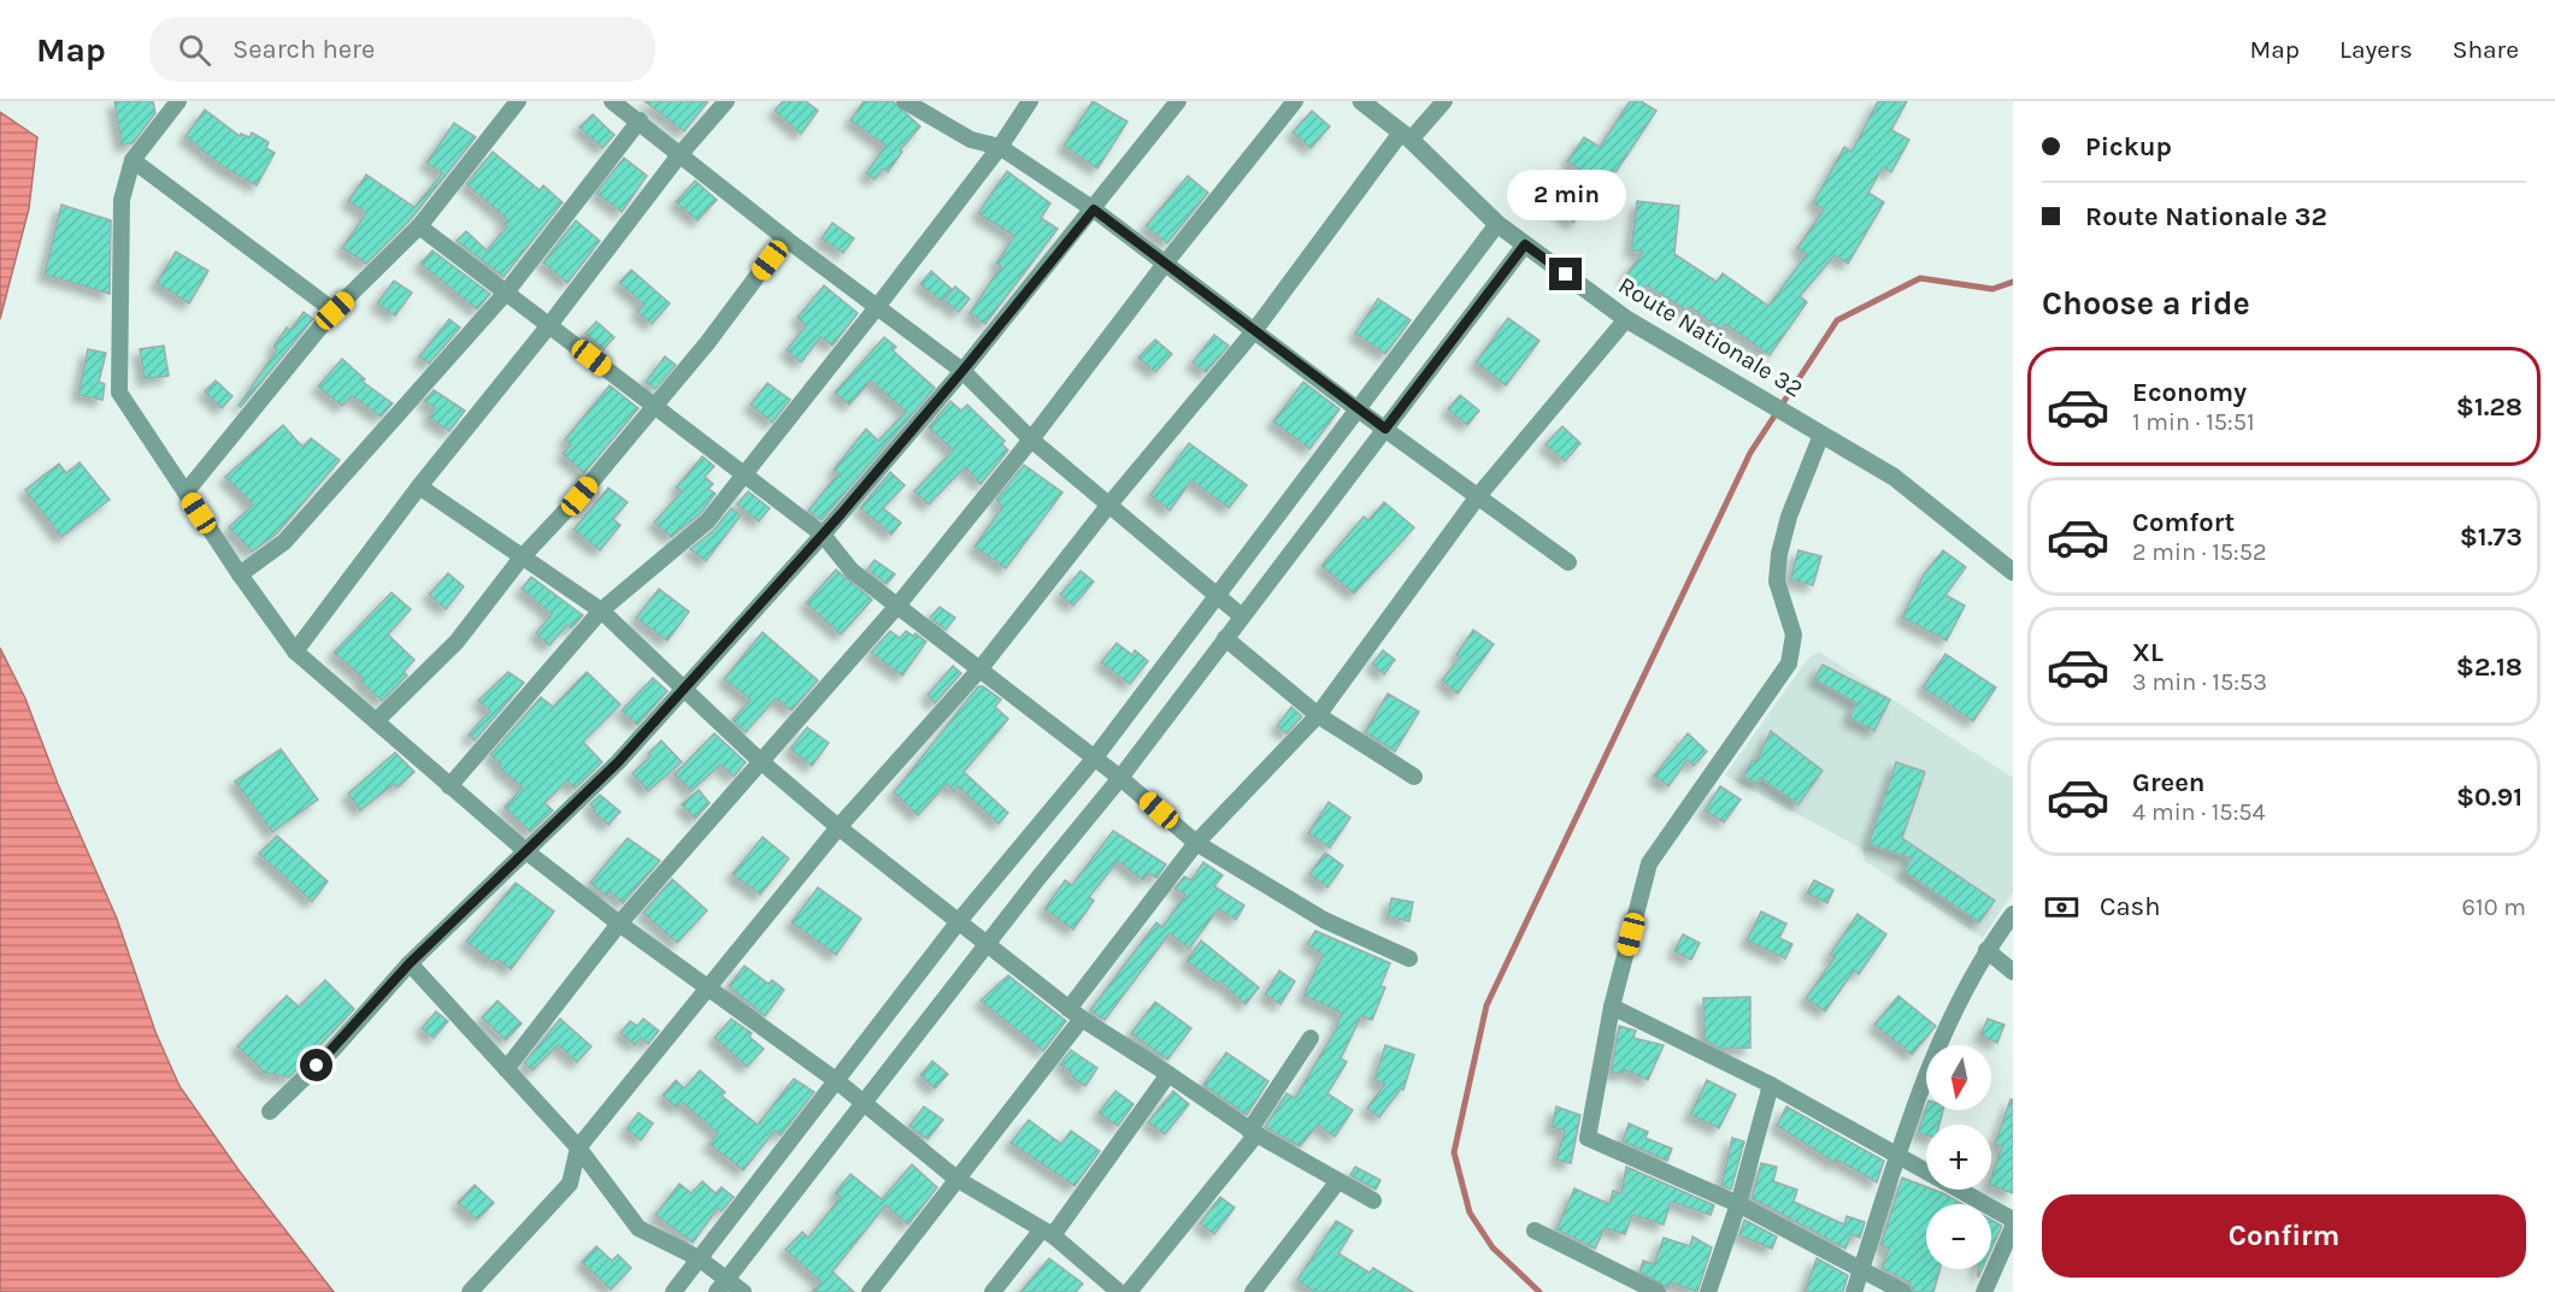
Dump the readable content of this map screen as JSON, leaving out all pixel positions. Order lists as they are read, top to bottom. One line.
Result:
{"streets":{"street":["Route Nationale 32"]},"north":"bottom","page":{"header":"Map","search":"Search here","nav":["Map","Layers","Share"],"banner":["Pickup","Route Nationale 32"],"bubble":"2 min","heading":"Choose a ride","list":[{"name":"Economy","note":"1 min · 15:51","value":"$1.28"},{"name":"Comfort","note":"2 min · 15:52","value":"$1.73"},{"name":"XL","note":"3 min · 15:53","value":"$2.18"},{"name":"Green","note":"4 min · 15:54","value":"$0.91"}],"pay":["Cash","610 m"],"map_buttons":["+","−"],"buttons":"Confirm"}}
